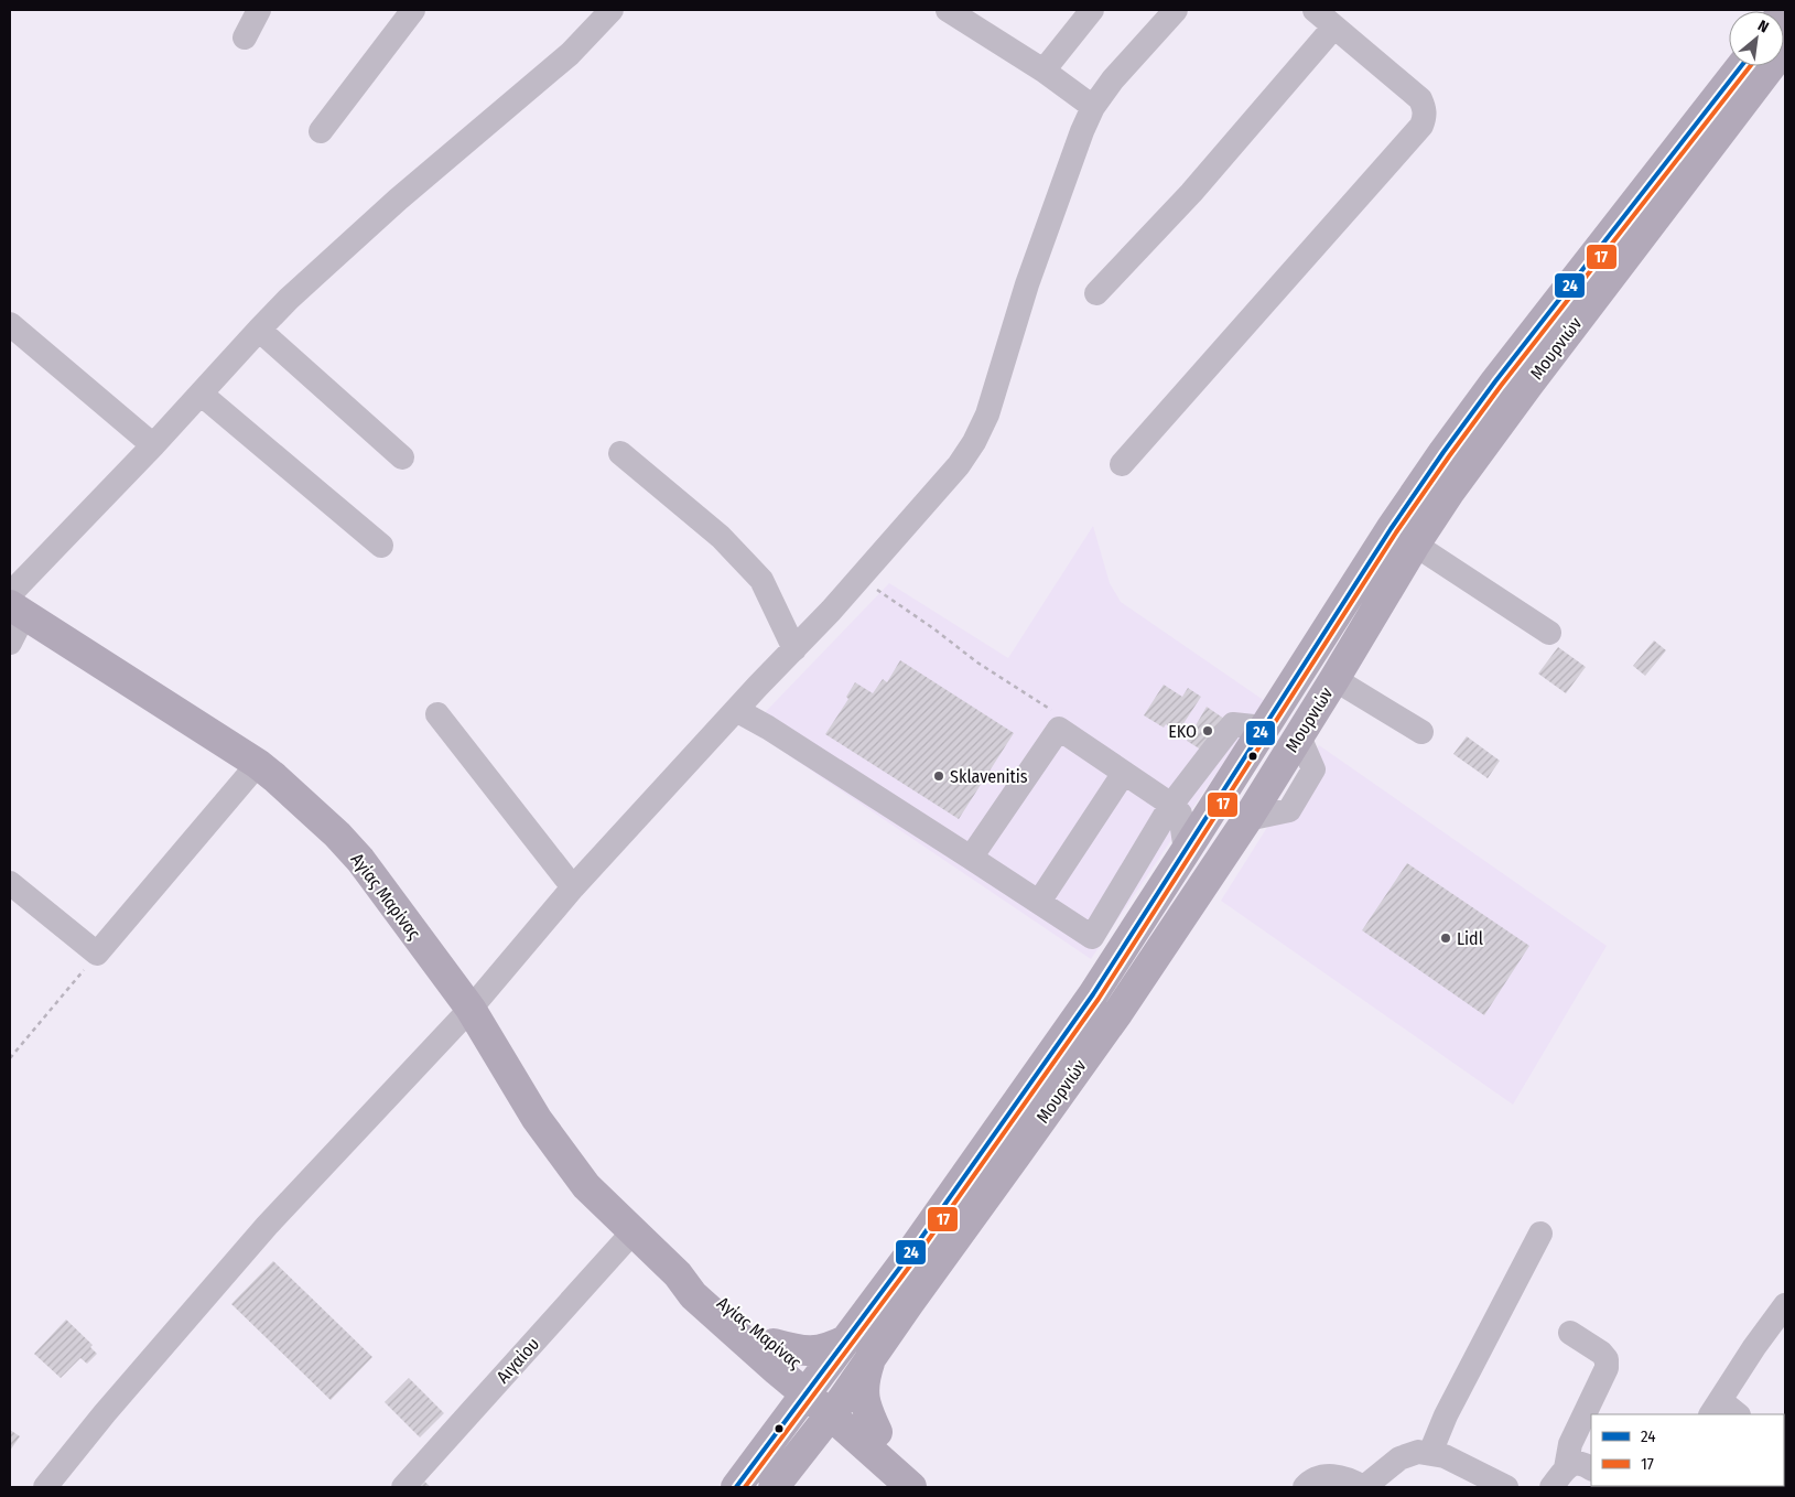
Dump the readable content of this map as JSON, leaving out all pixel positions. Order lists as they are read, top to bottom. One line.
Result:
{"streets":{"main road":["Μουρνιών","Αγίας Μαρίνας"],"street":["Αιγαίου"]},"crossings":[["Μουρνιών","Αγίας Μαρίνας"],["Αγίας Μαρίνας","Αιγαίου"]],"places":["EKO","Sklavenitis","Lidl"],"lines":["transit line 24","transit line 17"],"legend":["24","17"],"north":"top right"}
